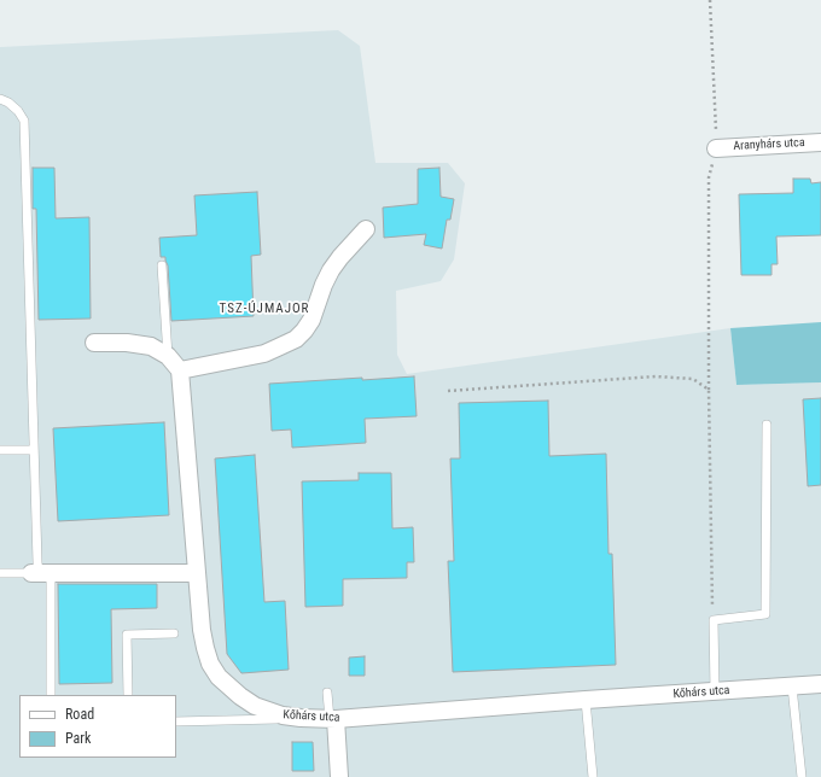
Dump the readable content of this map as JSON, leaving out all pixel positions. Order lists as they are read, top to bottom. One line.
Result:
{"streets":{"street":["Aranyhárs utca","Kőhárs utca"]},"districts":["TSZ-ÚJMAJOR"],"legend":["Road","Park"]}
